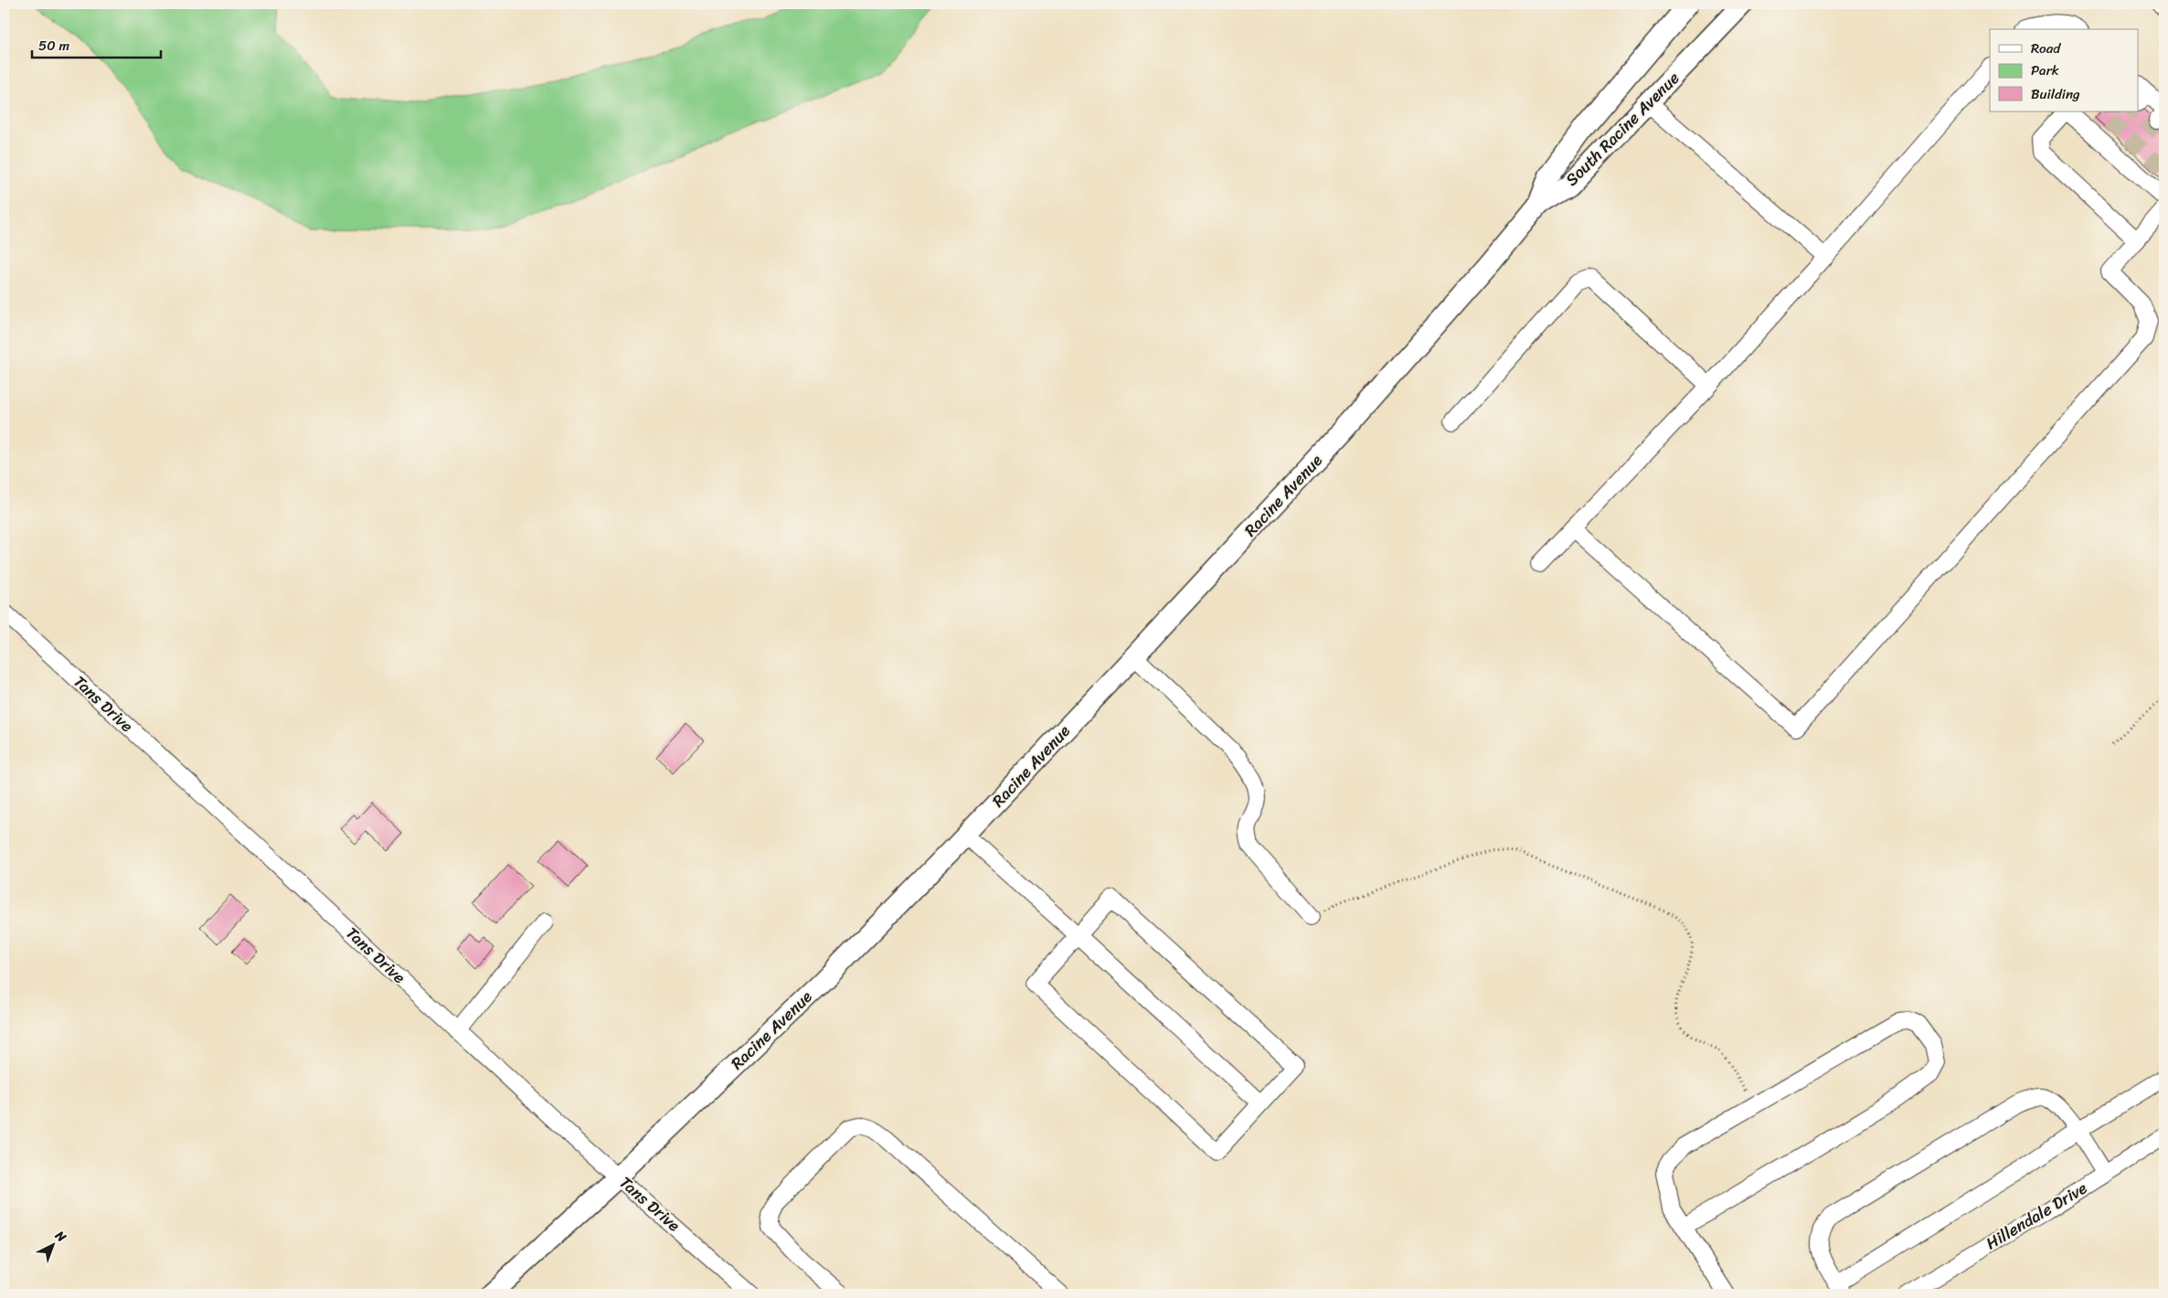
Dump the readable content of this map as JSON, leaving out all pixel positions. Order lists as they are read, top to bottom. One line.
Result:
{"streets":{"main road":["South Racine Avenue","Racine Avenue"],"street":["Tans Drive","Hillendale Drive"]},"crossings":[["South Racine Avenue","Racine Avenue"],["Racine Avenue","Tans Drive"]],"legend":["Road","Park","Building"],"scale_bar":"50 m","north":"top right"}
